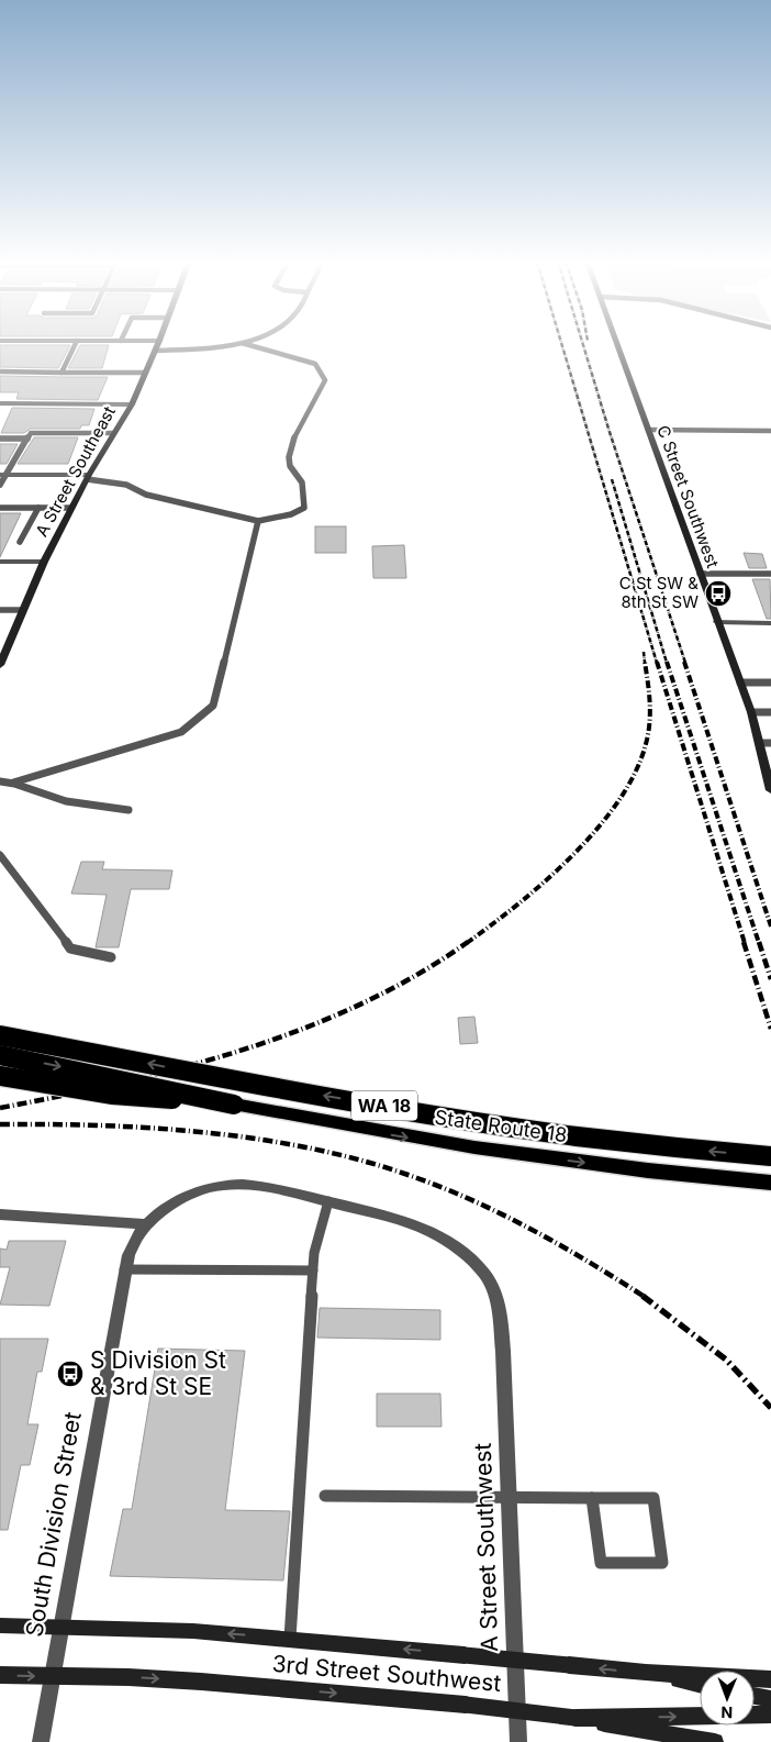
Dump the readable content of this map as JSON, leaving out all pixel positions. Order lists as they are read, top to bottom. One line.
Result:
{"streets":{"highway":["WA 18","State Route 18"],"main road":["A Street Southeast","C Street Southwest","3rd Street Southwest"],"street":["South Division Street","A Street Southwest"]},"crossings":[["South Division Street","A Street Southwest"],["South Division Street","3rd Street Southwest"]],"places":{"bus stop":["C St SW & 8th St SW","S Division St & 3rd St SE"]},"north":"bottom"}
